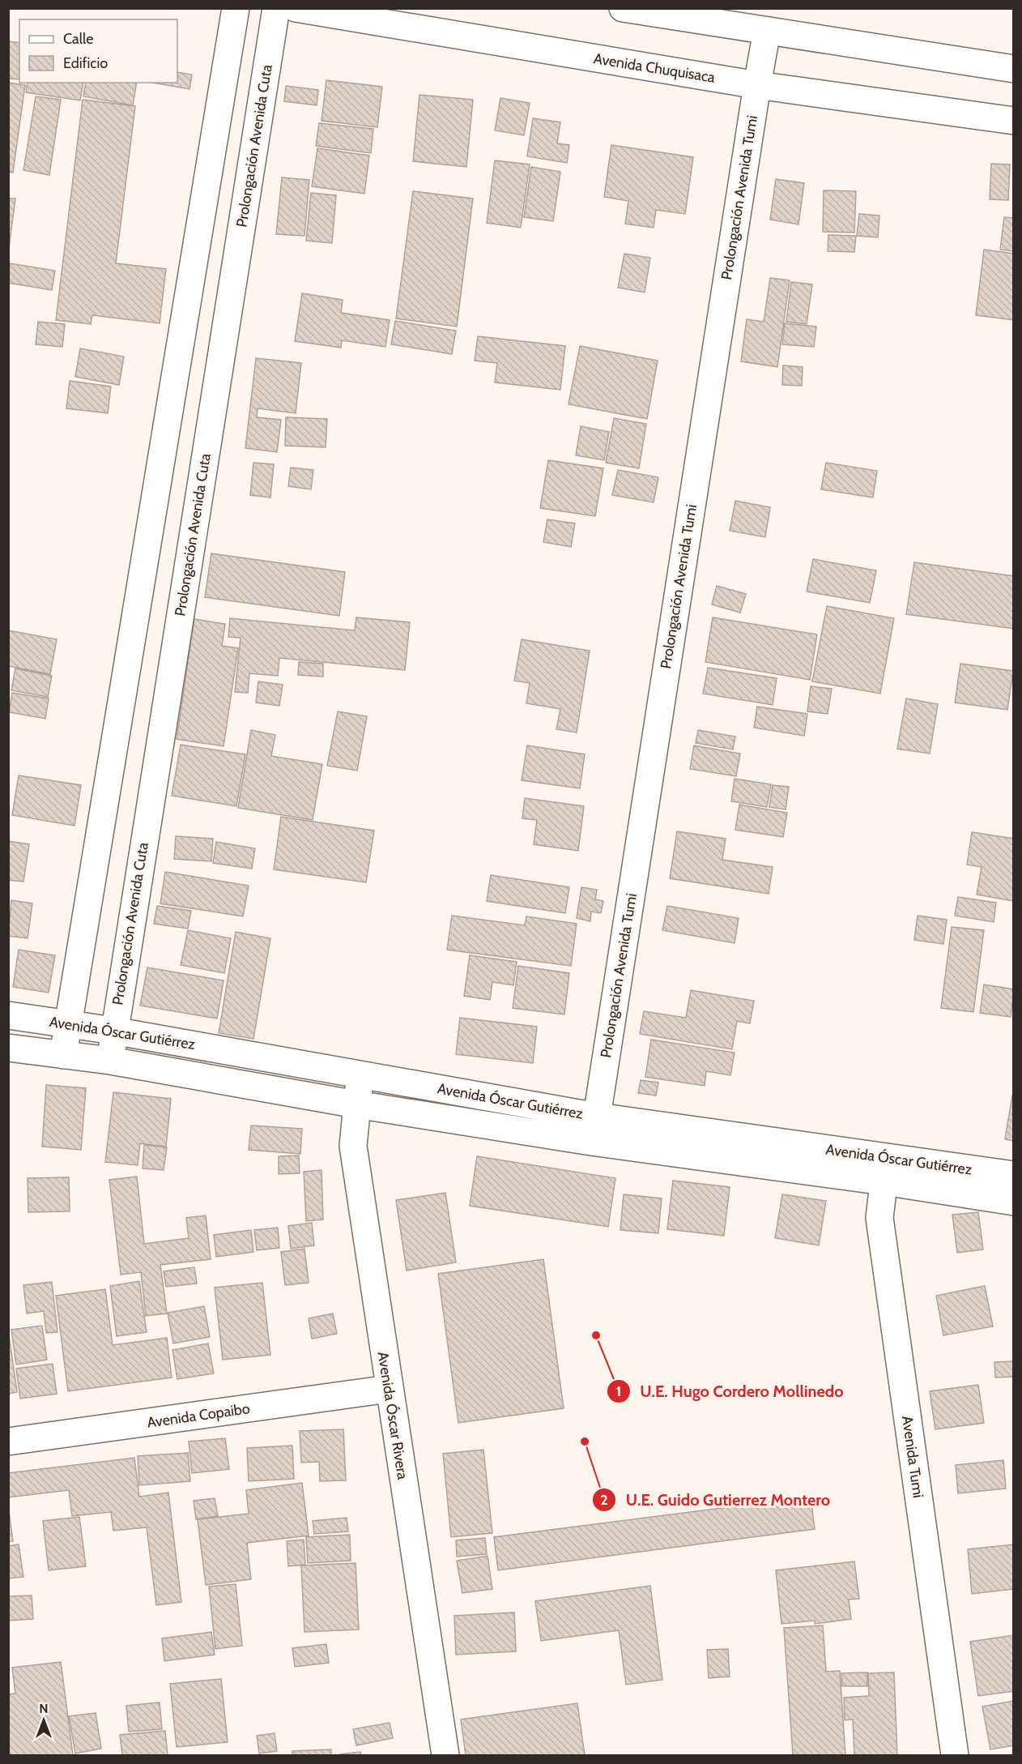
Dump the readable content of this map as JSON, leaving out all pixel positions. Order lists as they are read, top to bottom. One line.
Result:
{"streets":{"street":["Avenida Chuquisaca","Prolongación Avenida Cuta","Prolongación Avenida Tumi","Avenida Óscar Gutiérrez","Avenida Copaibo","Avenida Óscar Rivera","Avenida Tumi"]},"crossings":[["Avenida Chuquisaca","Prolongación Avenida Tumi"],["Prolongación Avenida Cuta","Avenida Óscar Gutiérrez"],["Prolongación Avenida Tumi","Avenida Óscar Gutiérrez"],["Avenida Óscar Gutiérrez","Avenida Óscar Rivera"],["Avenida Óscar Gutiérrez","Avenida Tumi"],["Avenida Copaibo","Avenida Óscar Rivera"]],"places":["U.E. Hugo Cordero Mollinedo","U.E. Guido Gutierrez Montero"],"legend":["Calle","Edificio"],"north":"top"}
